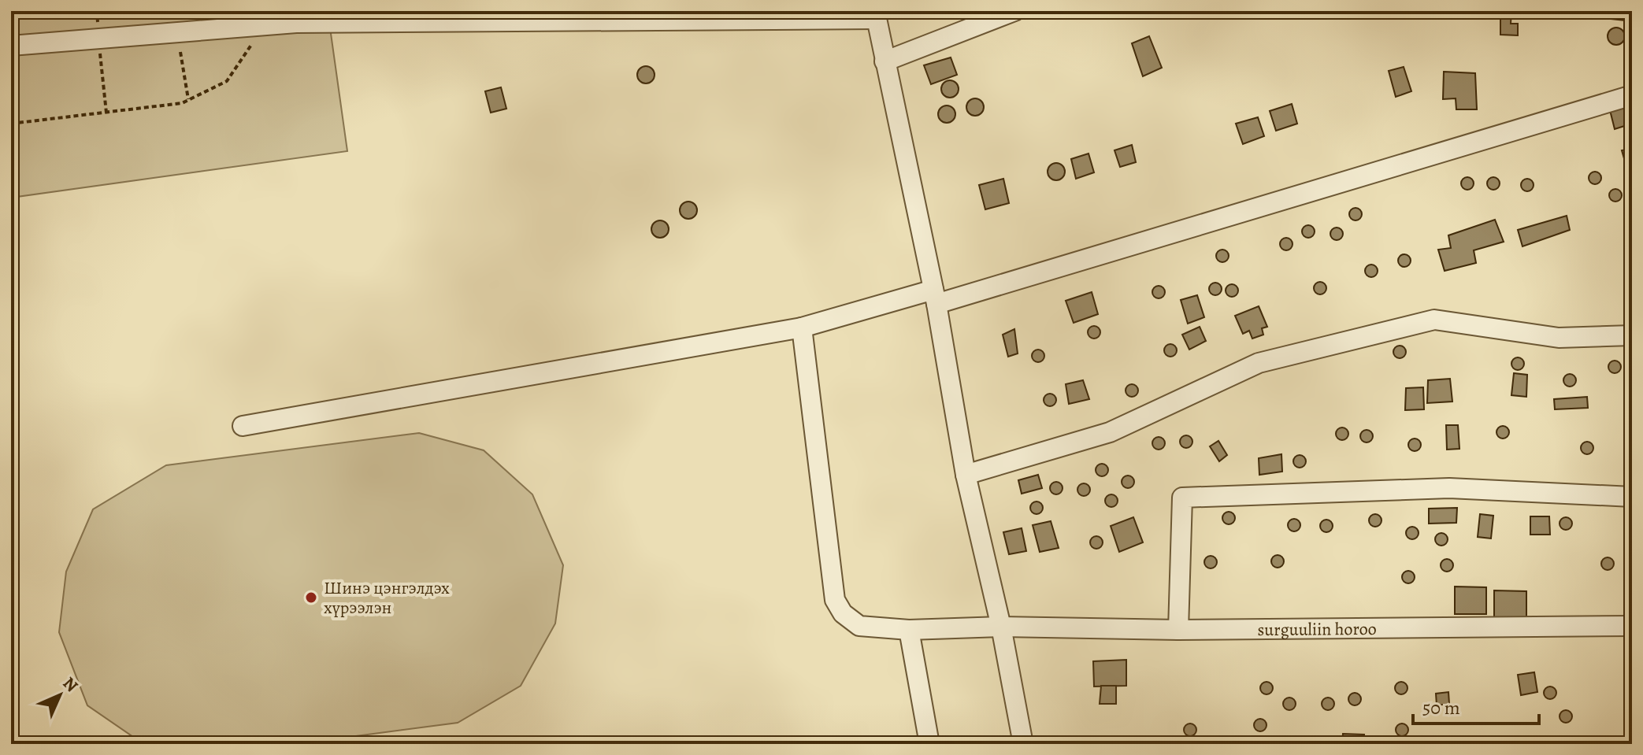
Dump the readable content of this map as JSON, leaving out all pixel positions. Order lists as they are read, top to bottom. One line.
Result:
{"streets":{"street":["surguuliin horoo"]},"places":["Шинэ цэнгэлдэх хүрээлэн"],"scale_bar":"50 m","north":"top right"}
